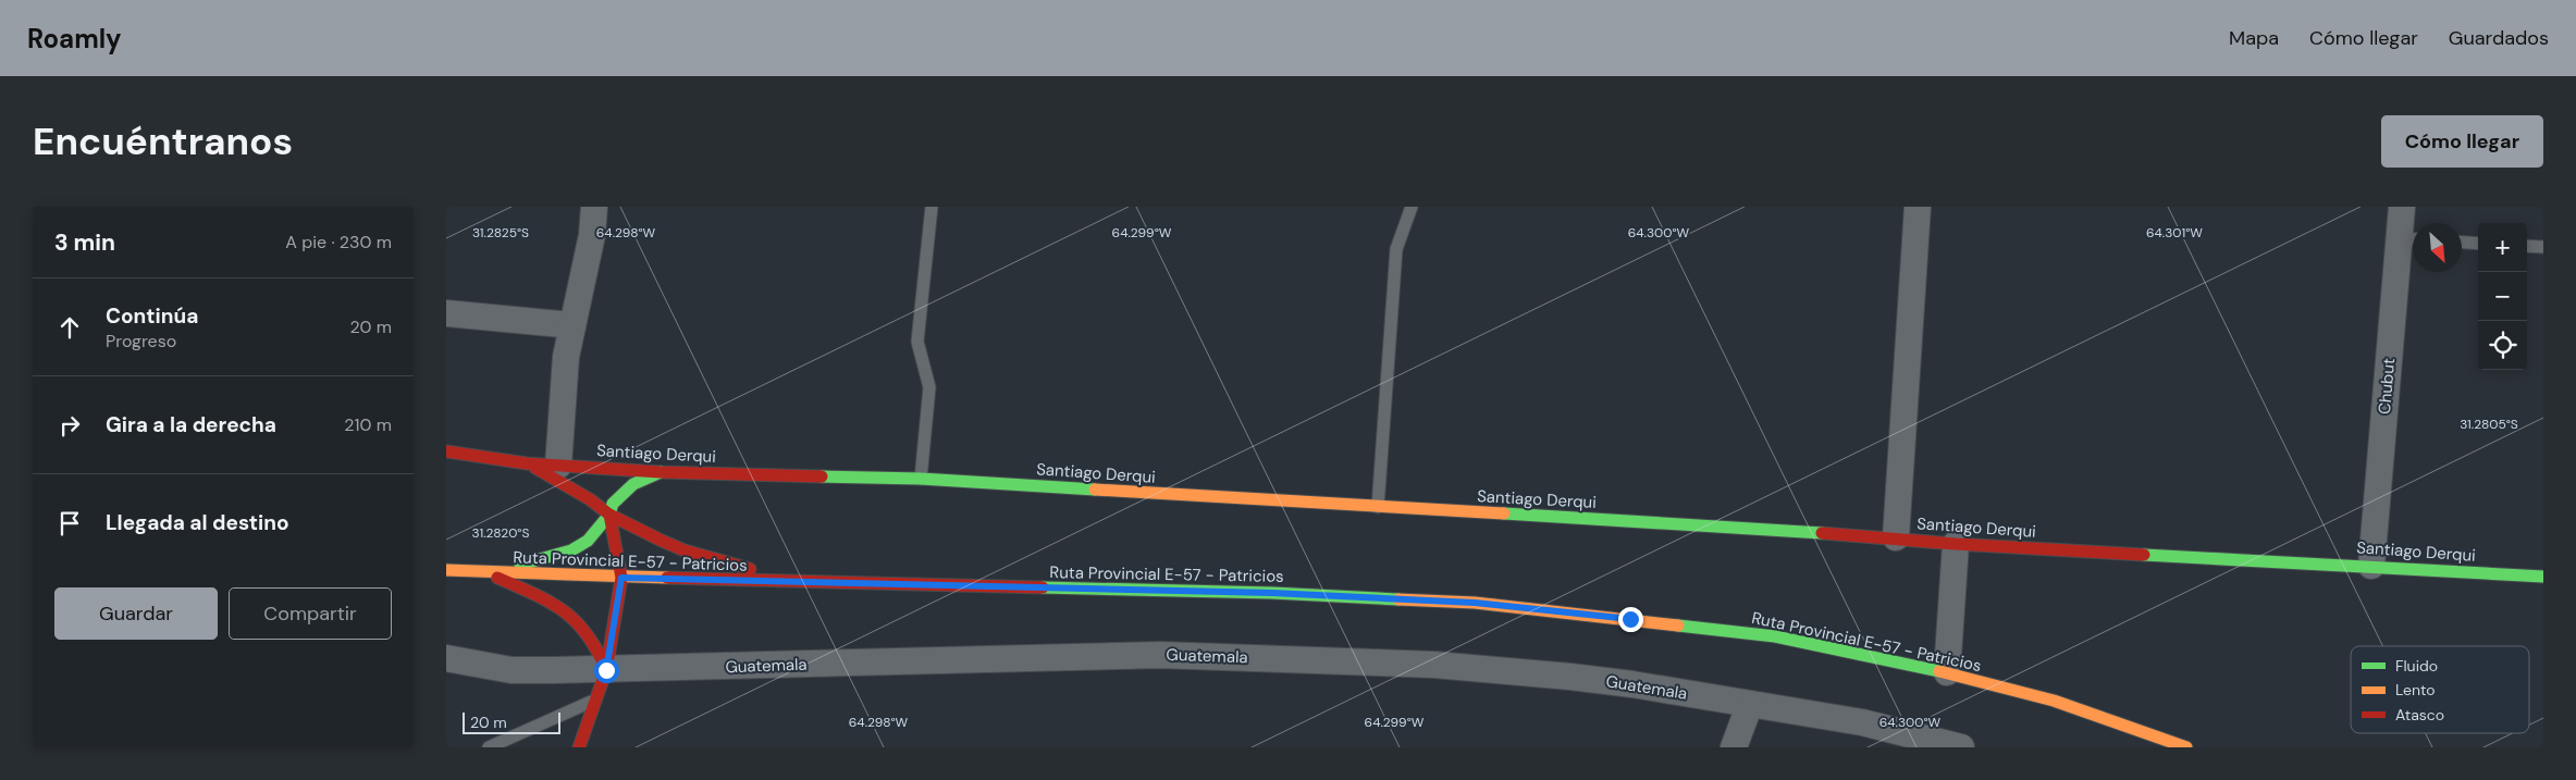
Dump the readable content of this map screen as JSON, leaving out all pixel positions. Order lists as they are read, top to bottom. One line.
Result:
{"streets":{"main road":["Santiago Derqui","Ruta Provincial E-57 - Patricios"],"street":["Chubut","Guatemala"]},"crossings":[["Chubut","Santiago Derqui"],["Santiago Derqui","Ruta Provincial E-57 - Patricios"]],"legend":["Fluido","Lento","Atasco"],"scale_bar":"20 m","north":"bottom right","page":{"header":"Roamly","nav":["Mapa","Cómo llegar","Guardados"],"buttons":["Cómo llegar",["Guardar","Compartir"]],"title":"Encuéntranos","heading":["3 min","A pie · 230 m"],"map_buttons":["+","−"],"list":[["Continúa","Progreso","20 m"],["Gira a la derecha","210 m"],"Llegada al destino"],"scale":"20 m"},"coordinates":["64.298°W","64.299°W","64.300°W","64.301°W","31.2825°S","31.2805°S","31.2820°S"]}
